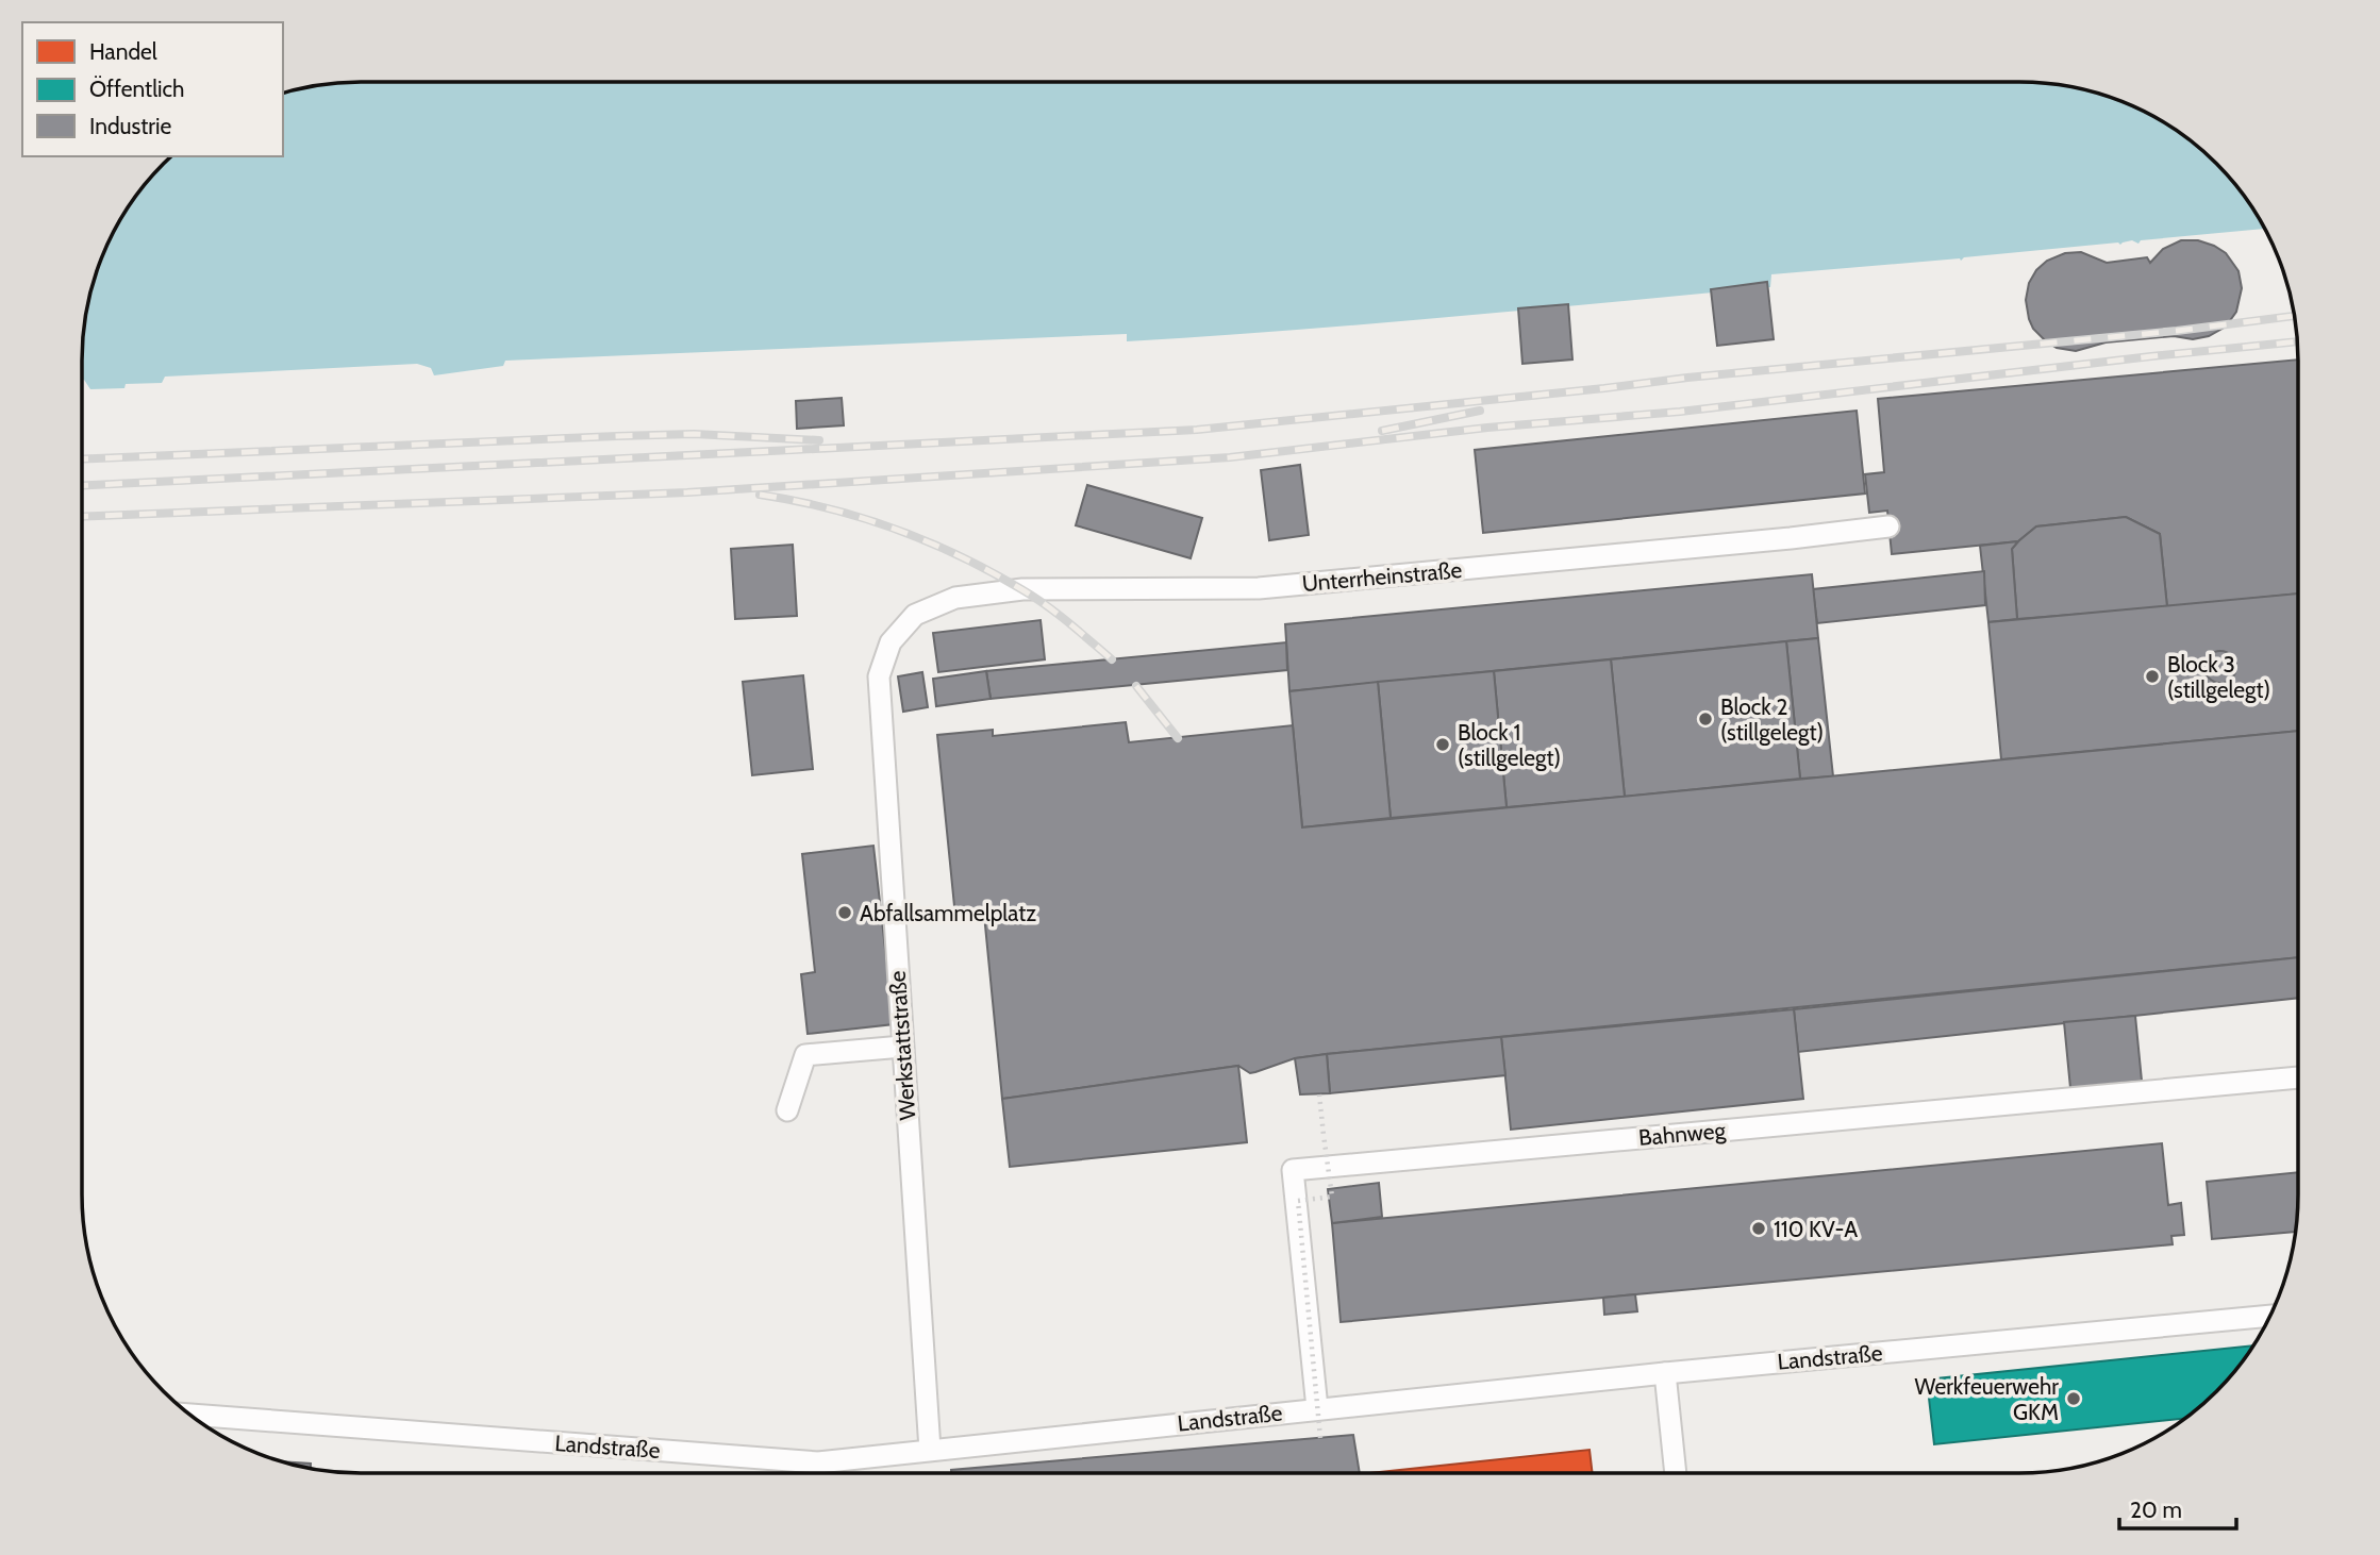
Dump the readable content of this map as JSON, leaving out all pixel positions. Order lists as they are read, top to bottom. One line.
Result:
{"streets":{"lane":["Unterrheinstraße","Werkstattstraße","Bahnweg","Landstraße"]},"crossings":[["Unterrheinstraße","Werkstattstraße"],["Werkstattstraße","Landstraße"],["Bahnweg","Landstraße"]],"places":["Block 3 (stillgelegt)","Block 2 (stillgelegt)","Block 1 (stillgelegt)","Abfallsammelplatz","110 KV-A","Werkfeuerwehr GKM"],"legend":["Handel","Öffentlich","Industrie"],"scale_bar":"20 m"}
